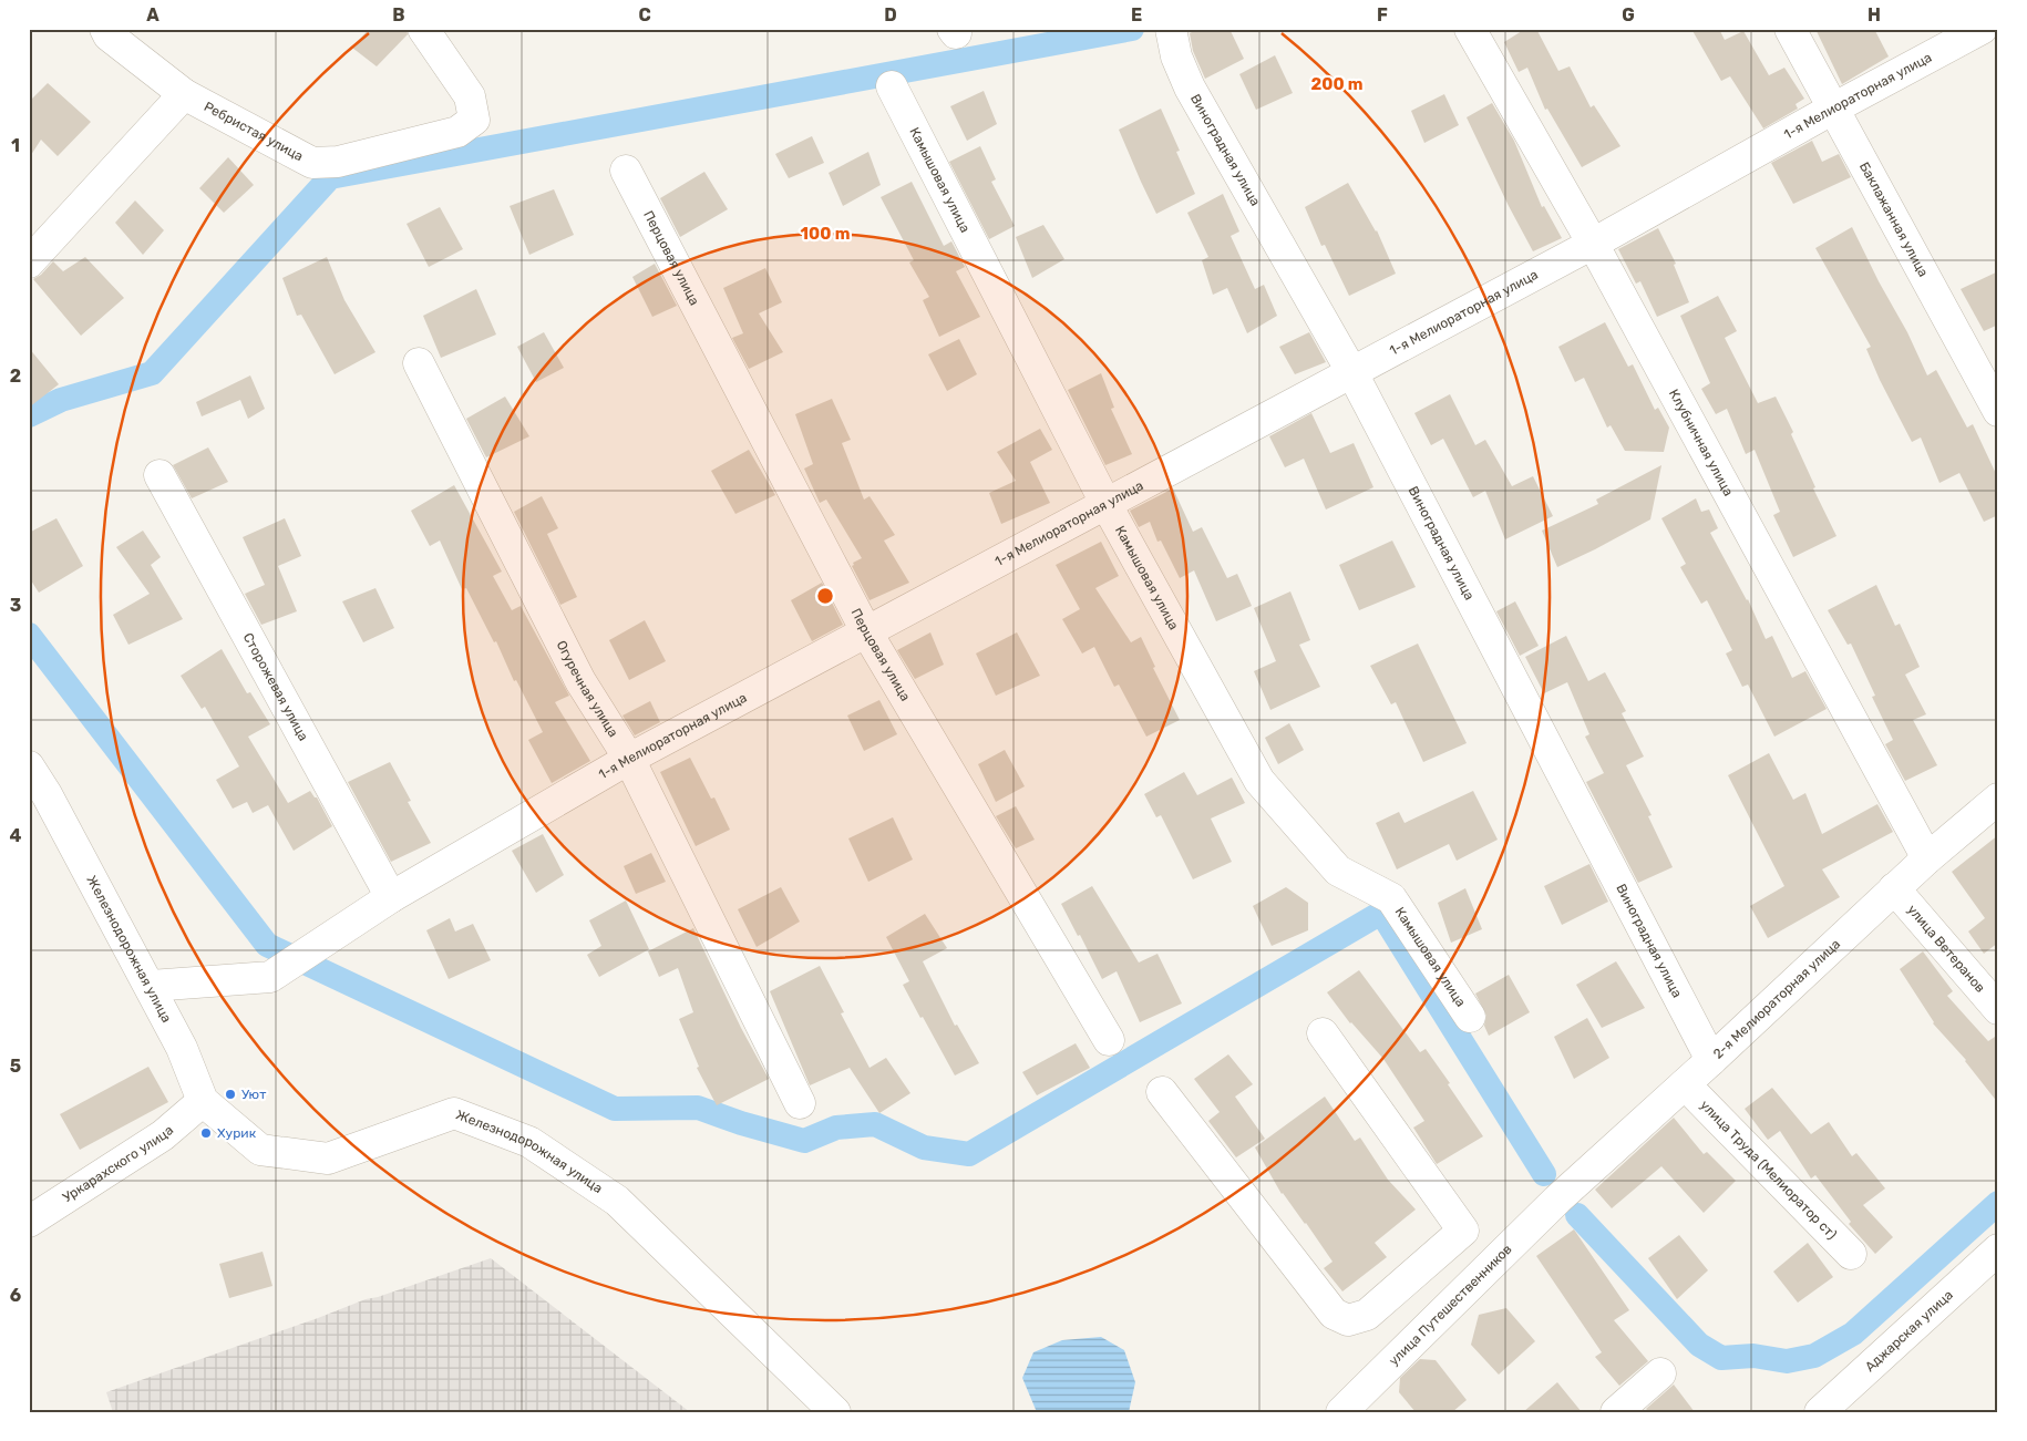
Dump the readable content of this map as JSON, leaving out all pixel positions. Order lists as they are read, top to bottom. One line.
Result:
{"streets":{"street":["1-я Мелиораторная улица","Ребристая улица","Виноградная улица","Камышовая улица","Баклажанная улица","Перцовая улица","Клубничная улица","Сторожевая улица","Огуречная улица","Железнодорожная улица","улица Ветеранов","2-я Мелиораторная улица","Уркарахского улица","улица Труда (Мелиоратор ст)","улица Путешественников","Аджарская улица"]},"crossings":[["1-я Мелиораторная улица","Виноградная улица"],["1-я Мелиораторная улица","Камышовая улица"],["1-я Мелиораторная улица","Баклажанная улица"],["1-я Мелиораторная улица","Перцовая улица"],["1-я Мелиораторная улица","Клубничная улица"],["1-я Мелиораторная улица","Сторожевая улица"],["1-я Мелиораторная улица","Огуречная улица"],["1-я Мелиораторная улица","Железнодорожная улица"],["Виноградная улица","2-я Мелиораторная улица"],["Клубничная улица","2-я Мелиораторная улица"],["Железнодорожная улица","Уркарахского улица"],["улица Ветеранов","2-я Мелиораторная улица"],["2-я Мелиораторная улица","улица Труда (Мелиоратор ст)"],["2-я Мелиораторная улица","улица Путешественников"]],"places":["Уют","Хурик"],"grid":{"columns":["A","B","C","D","E","F","G","H"],"rows":["1","2","3","4","5","6"]},"rings":["200 m","100 m"]}
